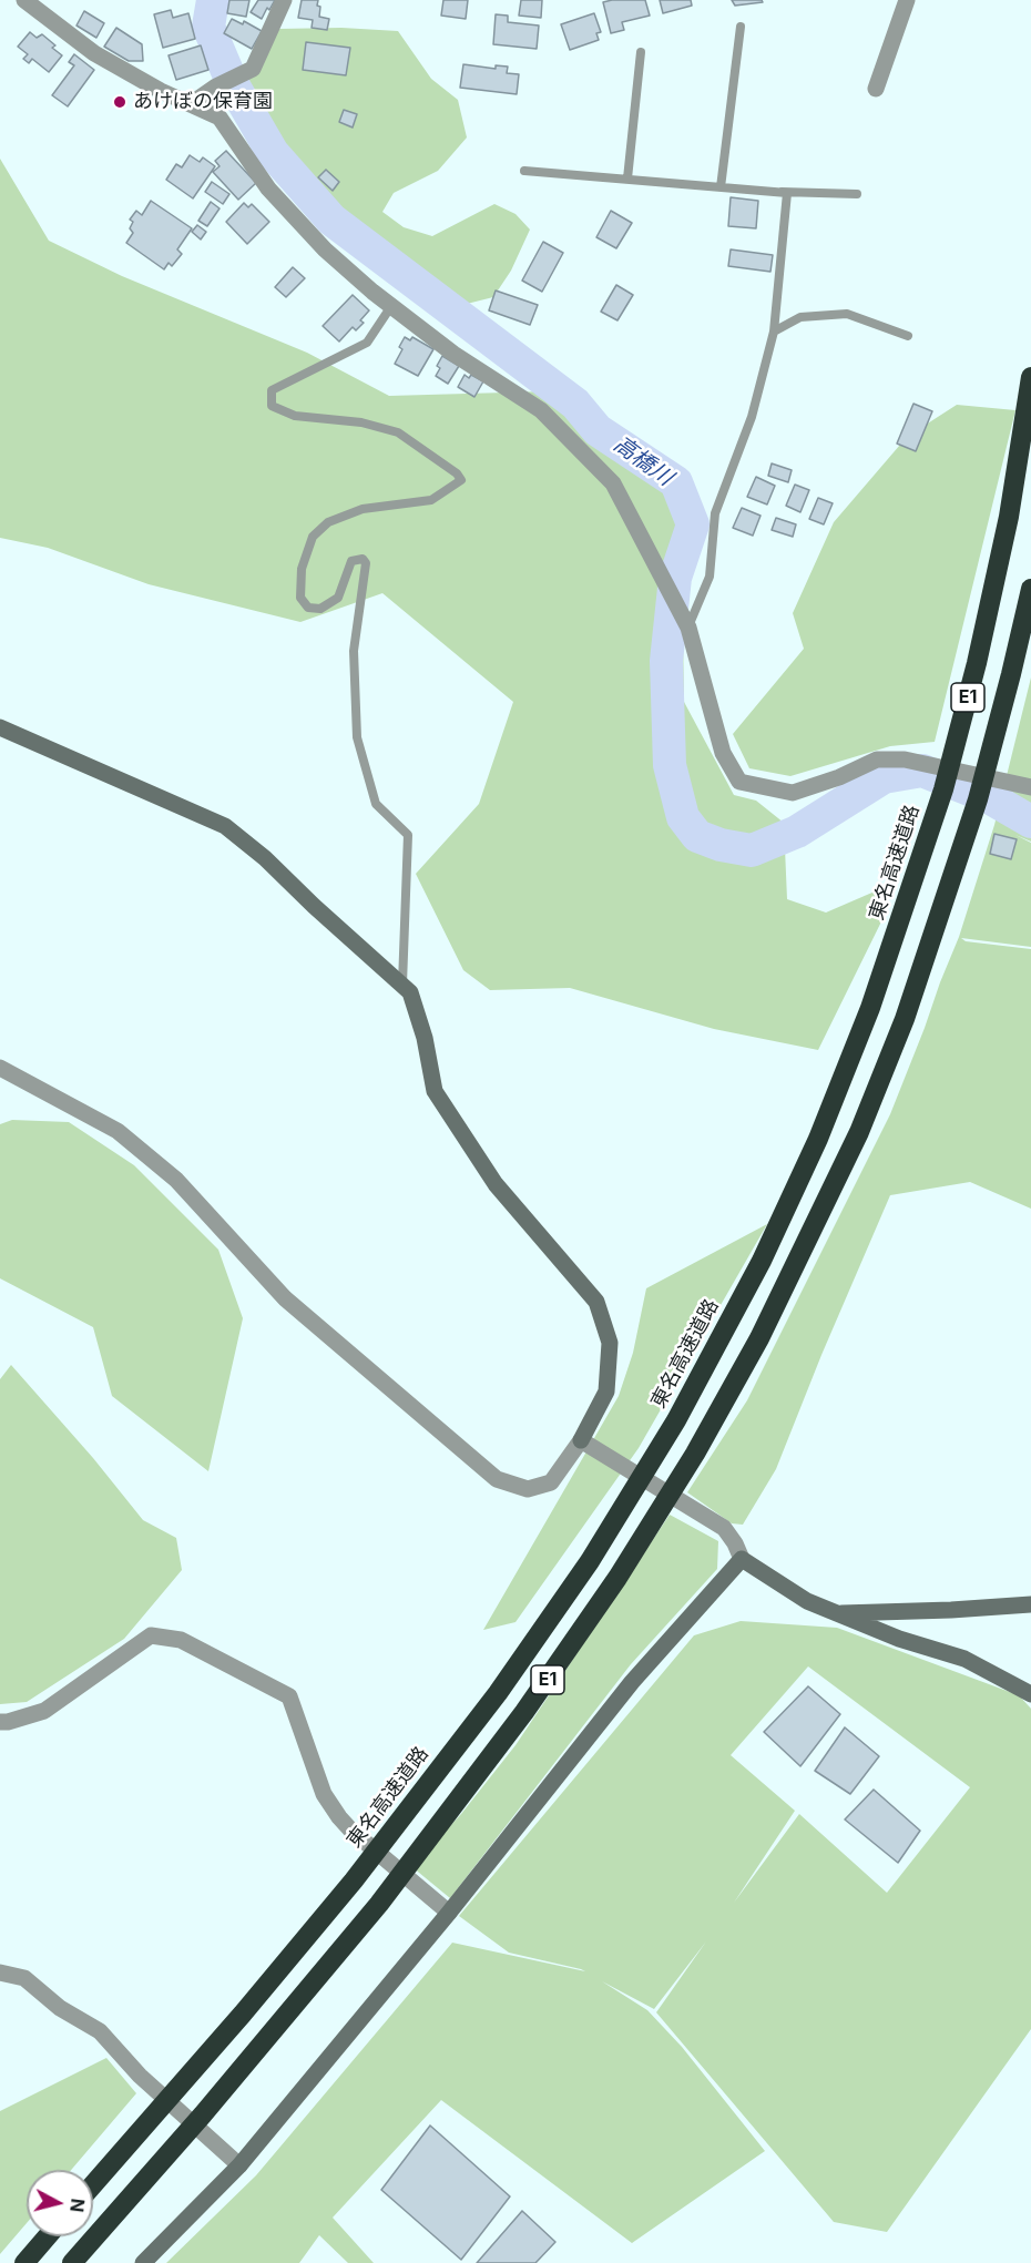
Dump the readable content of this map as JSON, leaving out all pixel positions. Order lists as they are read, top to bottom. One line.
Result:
{"streets":{"highway":["E1","東名高速道路"]},"water":["高橋川"],"places":["あけぼの保育園"],"north":"right"}
